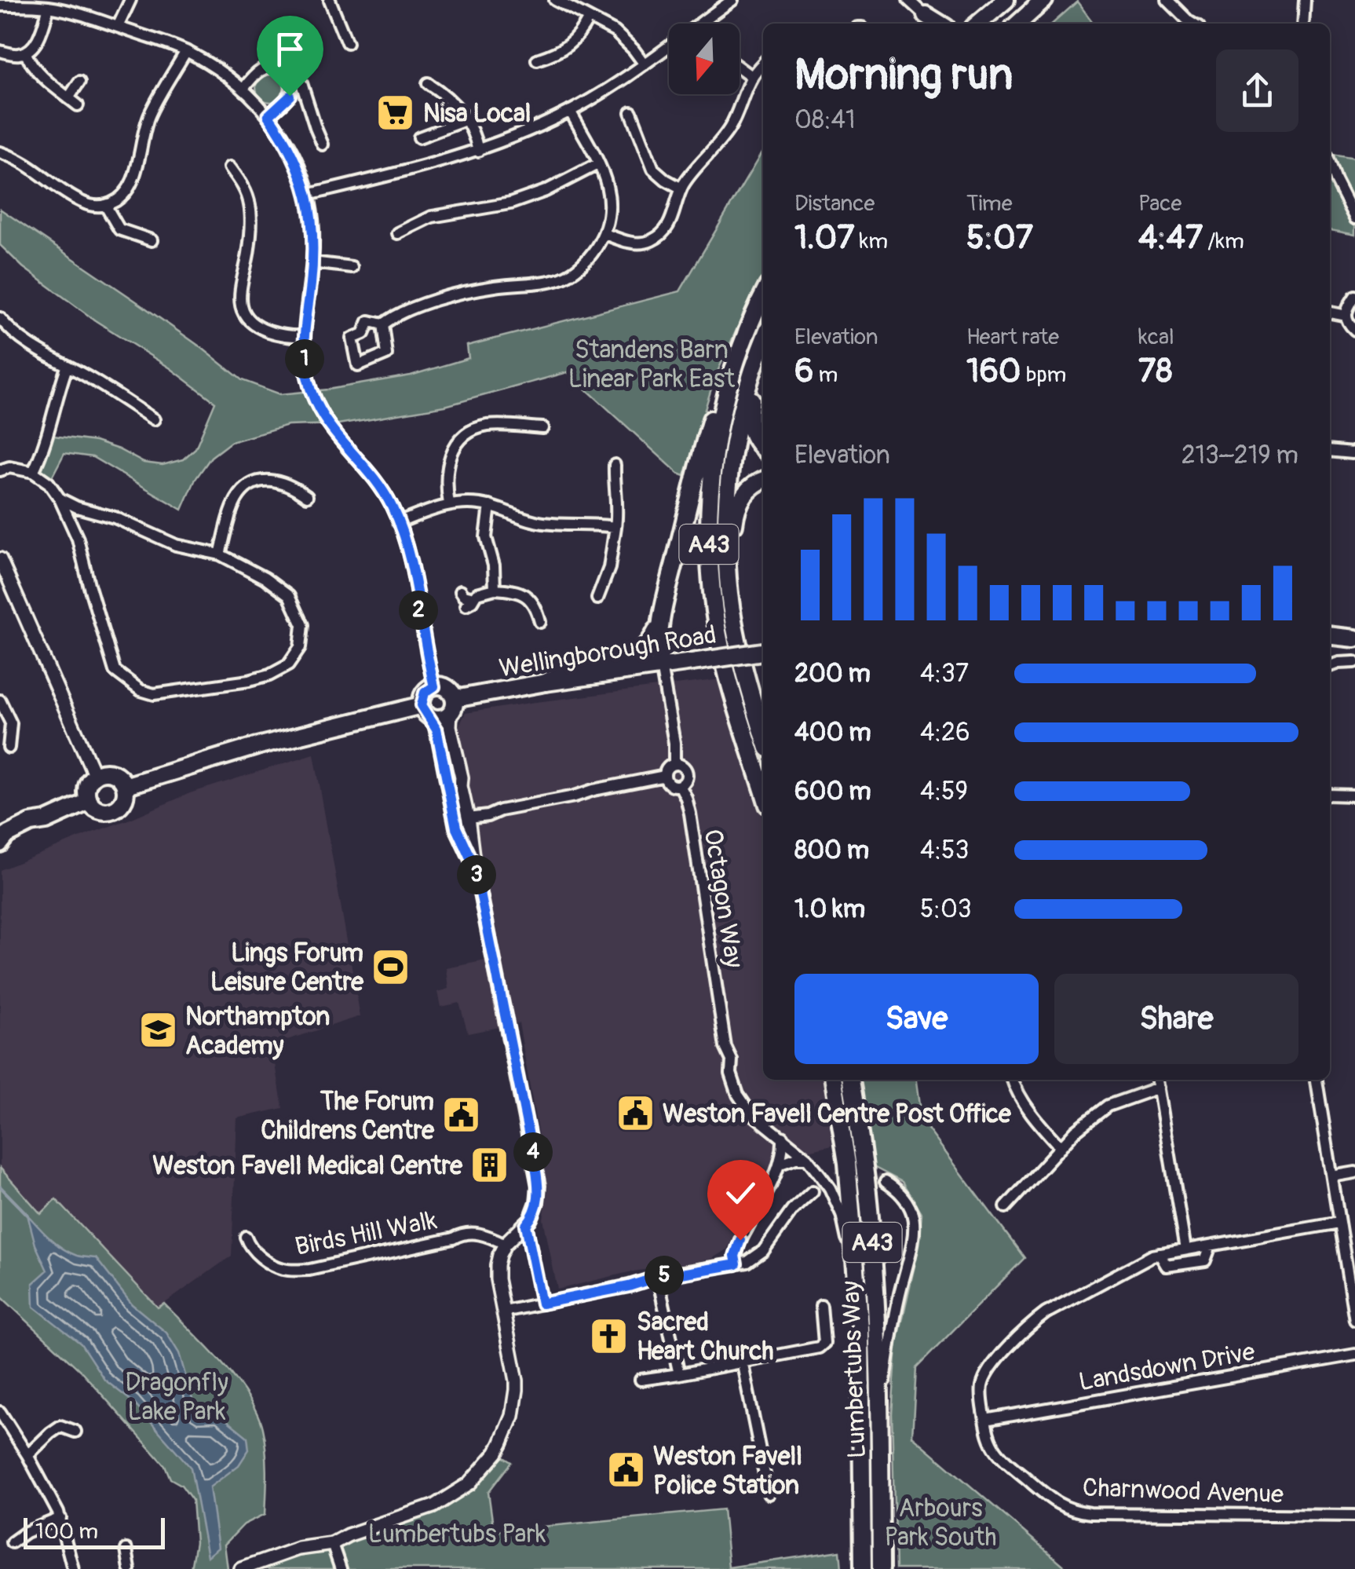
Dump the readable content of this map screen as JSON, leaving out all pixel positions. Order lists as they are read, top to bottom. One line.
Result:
{"streets":{"main road":["A43","Wellingborough Road","Lumbertubs Way"],"street":["Octagon Way","Birds Hill Walk","Landsdown Drive","Charnwood Avenue"]},"crossings":[["Octagon Way","Lumbertubs Way"],["Landsdown Drive","Charnwood Avenue"]],"parks":["Standens Barn Linear Park East","Dragonfly Lake Park","Arbours Park South","Lumbertubs Park"],"places":{"supermarket":["Nisa Local"],"sports":["Lings Forum Leisure Centre"],"school or university":["Northampton Academy"],"public building":["Weston Favell Centre Post Office","The Forum Childrens Centre","Weston Favell Police Station"],"building":["Weston Favell Medical Centre"],"church":["Sacred Heart Church"]},"scale_bar":"100 m","north":"bottom","page":{"heading":["Morning run","08:41"],"stats":[["Distance","1.07 km"],["Time","5:07"],["Pace","4:47 /km"],["Elevation","6 m"],["Heart rate","160 bpm"],["kcal","78"]],"pins":["1","2","3","4","5"],"chart":["Elevation","213–219 m"],"list":[{"name":"200 m","note":"4:37"},{"name":"400 m","note":"4:26"},{"name":"600 m","note":"4:59"},{"name":"800 m","note":"4:53"},{"name":"1.0 km","note":"5:03"}],"buttons":["Save","Share"],"scale":"100 m"}}
